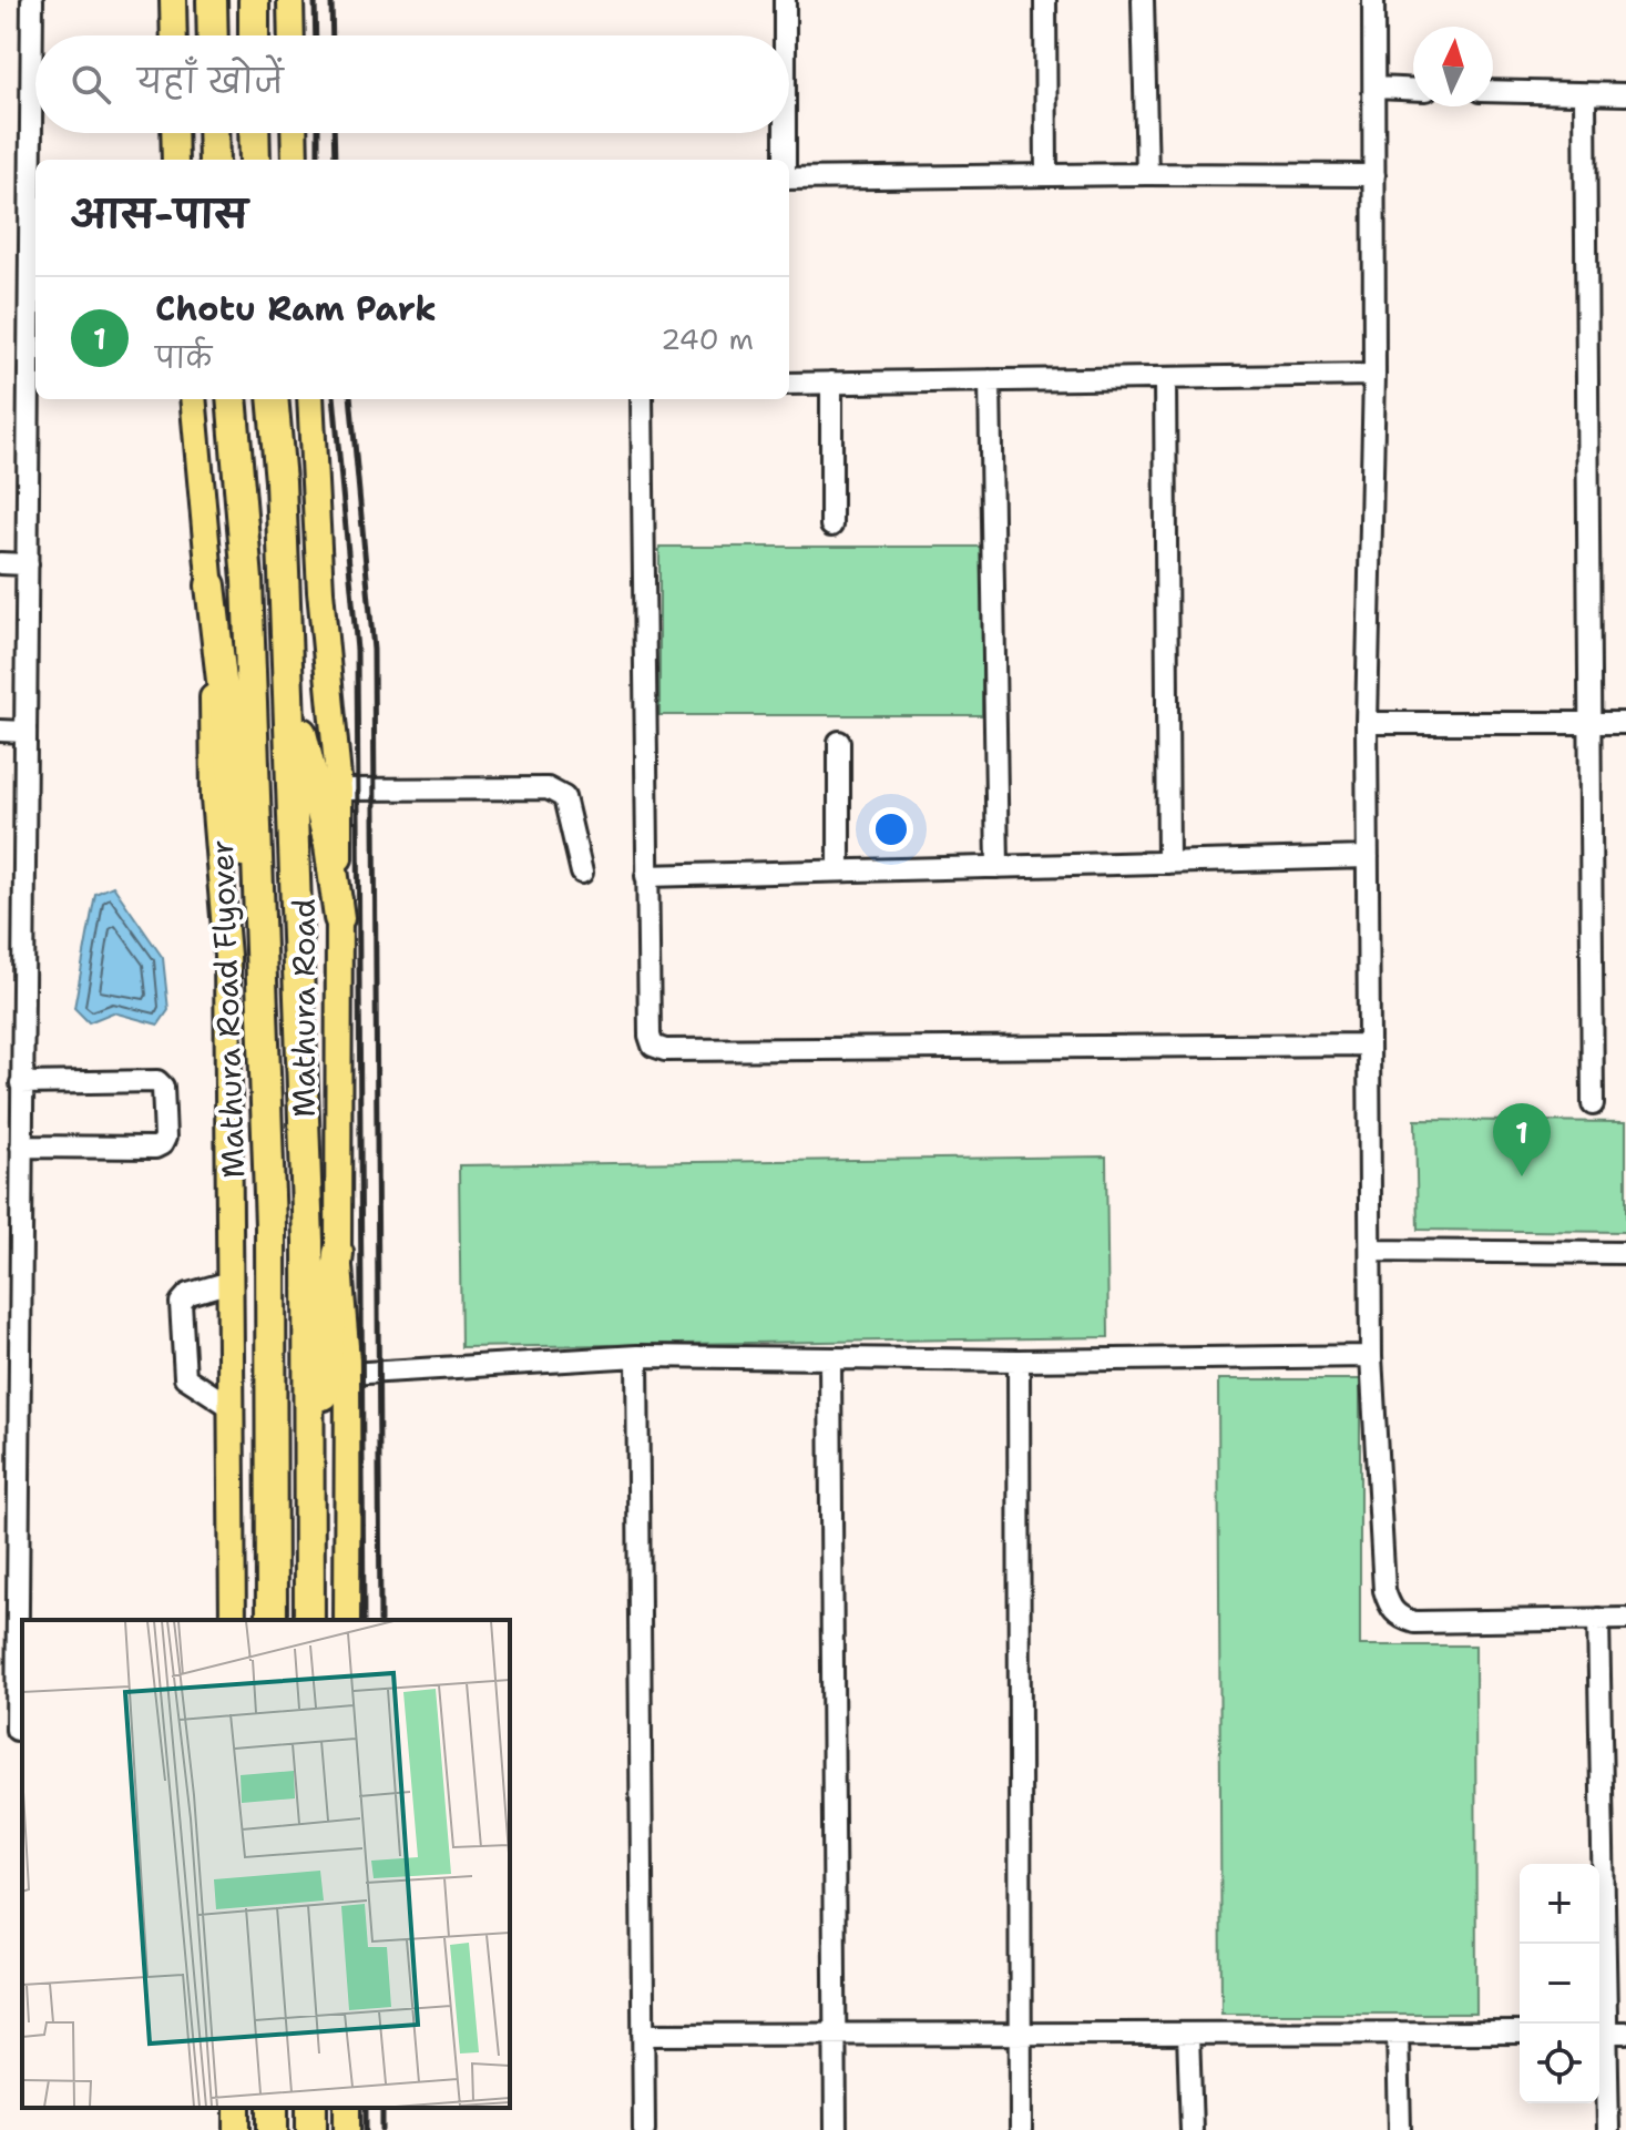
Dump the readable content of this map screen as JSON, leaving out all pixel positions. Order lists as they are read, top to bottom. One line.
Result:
{"streets":{"highway":["Mathura Road","Mathura Road Flyover"]},"north":"top","page":{"search":"यहाँ खोजें","heading":"आस-पास","list":[{"mark":"1","name":"Chotu Ram Park","note":"पार्क","value":"240 m"}],"pins":"1","map_buttons":["+","−"]}}
